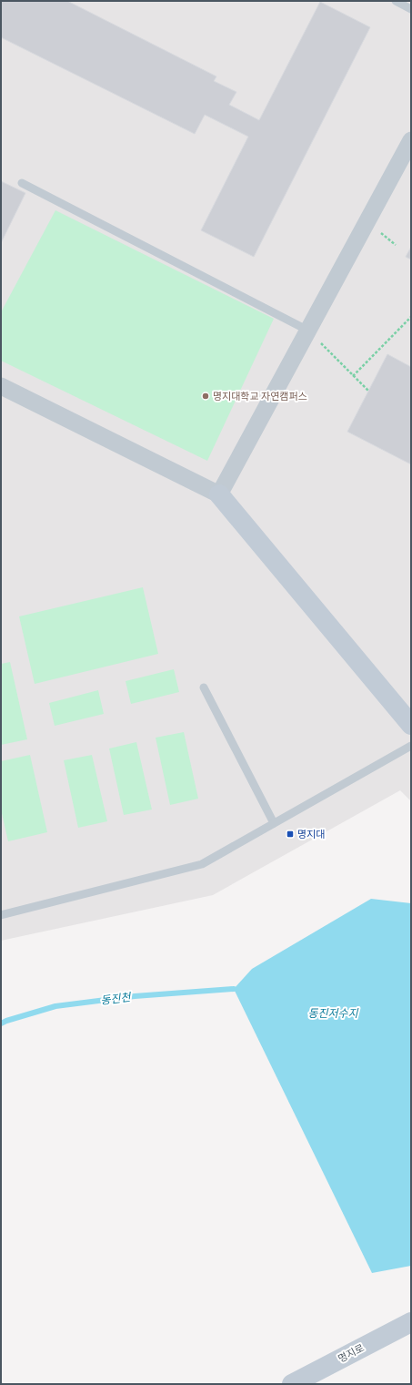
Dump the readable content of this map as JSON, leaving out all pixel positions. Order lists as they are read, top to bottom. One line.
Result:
{"streets":{"main road":["명지로"]},"water":["동진천","동진저수지"],"places":{"other":["명지대학교 자연캠퍼스"],"transit":["명지대"]}}
